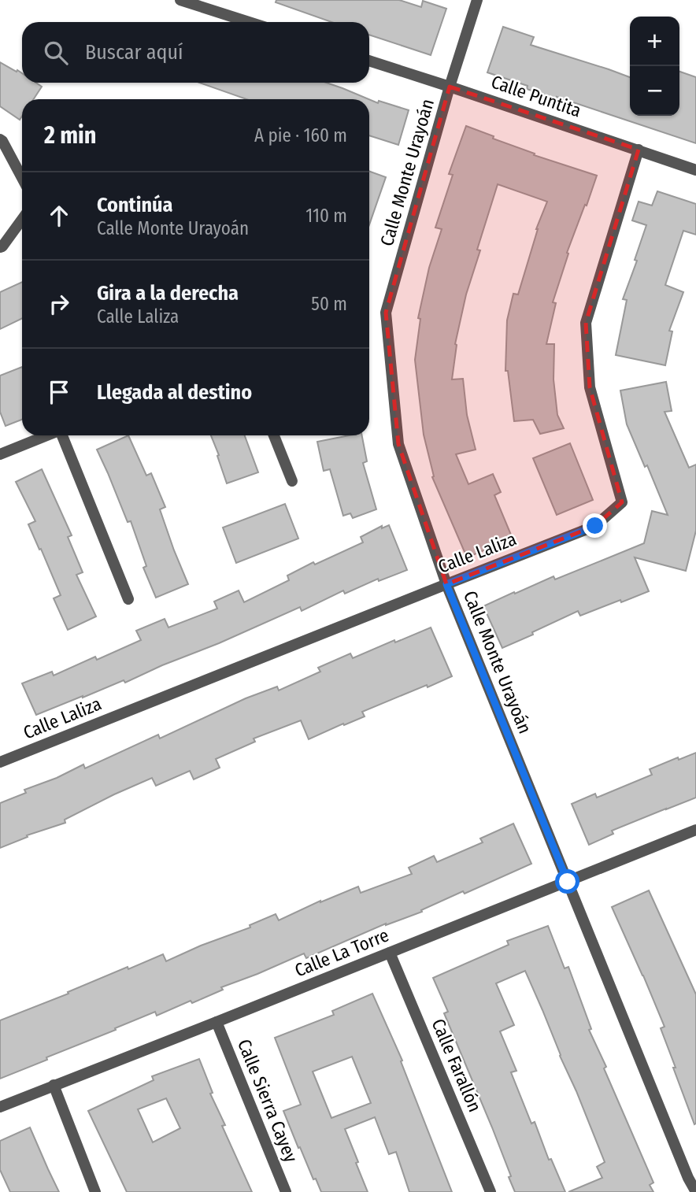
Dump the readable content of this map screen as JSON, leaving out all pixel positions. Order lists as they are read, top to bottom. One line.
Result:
{"streets":{"street":["Calle Puntita","Calle Monte Urayoán","Calle Laliza","Calle La Torre","Calle Farallón","Calle Sierra Cayey"]},"crossings":[["Calle Puntita","Calle Monte Urayoán"],["Calle Puntita","Calle Laliza"],["Calle Monte Urayoán","Calle Laliza"],["Calle Monte Urayoán","Calle La Torre"],["Calle La Torre","Calle Farallón"],["Calle La Torre","Calle Sierra Cayey"]],"page":{"map_buttons":["+","−"],"search":"Buscar aquí","heading":["2 min","A pie · 160 m"],"list":[["Continúa","Calle Monte Urayoán","110 m"],["Gira a la derecha","Calle Laliza","50 m"],"Llegada al destino"]}}
